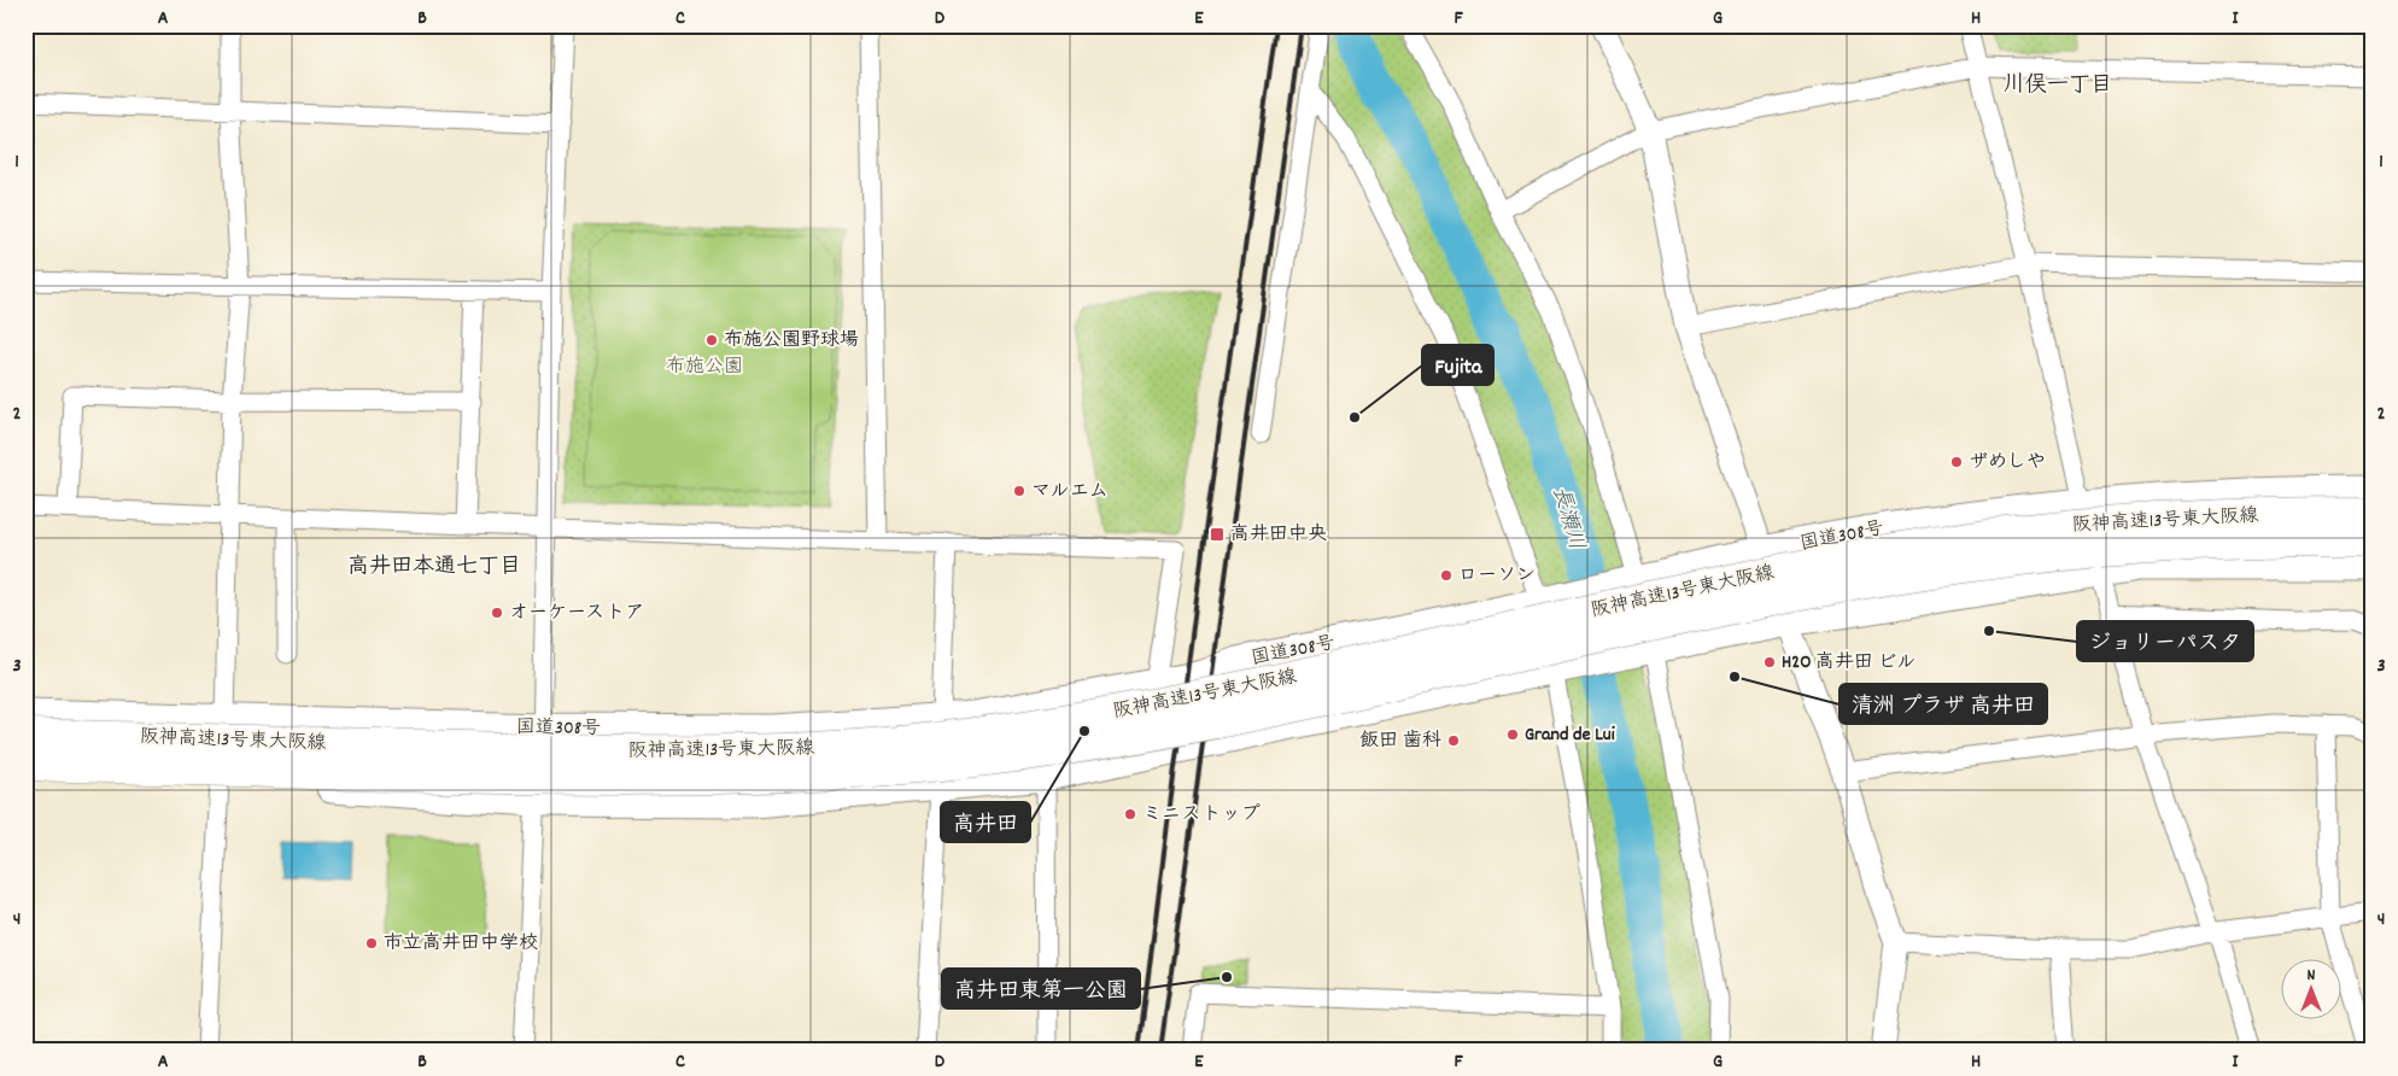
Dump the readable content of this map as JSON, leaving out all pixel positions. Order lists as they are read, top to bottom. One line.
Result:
{"streets":{"highway":["阪神高速13号東大阪線","国道308号"]},"districts":["川俣一丁目","高井田本通七丁目"],"water":["長瀬川"],"parks":["布施公園"],"places":{"other":["布施公園野球場","Fujita","ザめしや","マルエム","ローソン","オーケーストア","ジョリーパスタ","H2O 高井田 ビル","清洲 プラザ 高井田","高井田","Grand de Lui","飯田 歯科","ミニストップ","市立高井田中学校","高井田東第一公園"],"transit":["高井田中央"]},"north":"top","grid":{"columns":["A","B","C","D","E","F","G","H","I"],"rows":["1","2","3","4"]}}
